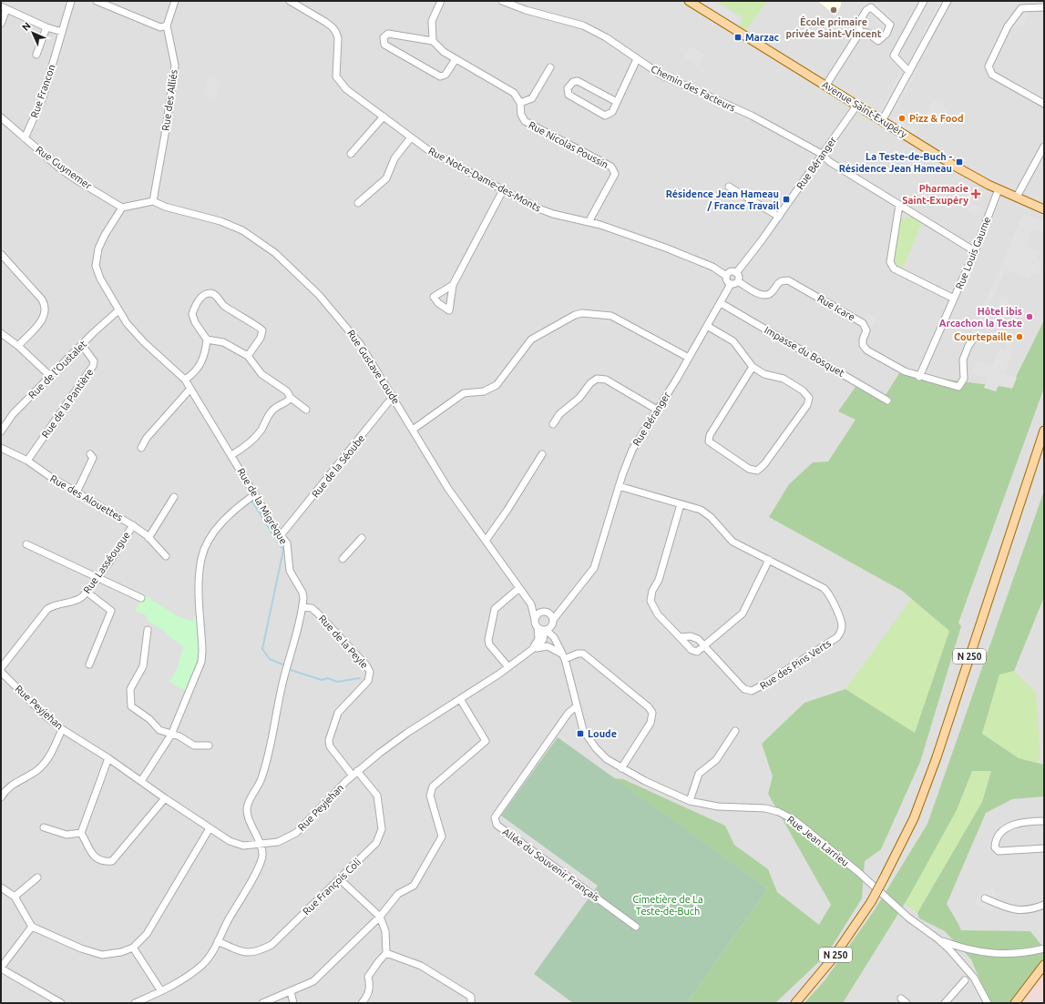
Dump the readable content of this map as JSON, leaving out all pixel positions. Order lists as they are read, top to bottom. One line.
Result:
{"streets":{"main road":["Avenue Saint-Exupéry","N 250"],"street":["Chemin des Facteurs","Rue Francon","Rue des Alliés","Rue Nicolas Poussin","Rue Béranger","Rue Guynemer","Rue Notre-Dame-des-Monts","Rue Louis Gaume","Rue Icare","Impasse du Bosquet","Rue Gustave Loude","Rue de l'Oustalet","Rue de la Pantière","Rue de la Séoube","Rue des Alouettes","Rue de la Migrèque","Rue Lasséougue","Rue de la Peyle","Rue des Pins Verts","Rue Peyjehan","Rue Jean Larrieu","Allée du Souvenir Français","Rue François Coli"]},"crossings":[["Chemin des Facteurs","Rue Béranger"],["Chemin des Facteurs","Rue Louis Gaume"],["Rue Francon","Rue Guynemer"],["Rue des Alliés","Rue Gustave Loude"],["Avenue Saint-Exupéry","Rue Béranger"],["Avenue Saint-Exupéry","Rue Louis Gaume"],["Rue Nicolas Poussin","Rue Notre-Dame-des-Monts"],["Rue Béranger","Rue Notre-Dame-des-Monts"],["Rue Béranger","Rue Icare"],["Rue Béranger","Impasse du Bosquet"],["Rue Béranger","Rue Gustave Loude"],["Rue Béranger","Rue des Pins Verts"],["Rue Béranger","Rue Peyjehan"],["Rue Béranger","Rue Jean Larrieu"],["Rue Guynemer","Rue de la Migrèque"],["Rue Notre-Dame-des-Monts","Rue Icare"],["Rue Louis Gaume","Rue Icare"],["Rue Gustave Loude","Rue de la Séoube"],["Rue Gustave Loude","Rue Peyjehan"],["Rue Gustave Loude","Rue Jean Larrieu"],["Rue de l'Oustalet","Rue de la Pantière"],["Rue de l'Oustalet","Rue de la Migrèque"],["Rue de la Pantière","Rue des Alouettes"],["Rue de la Séoube","Rue de la Migrèque"],["Rue des Alouettes","Rue Lasséougue"],["Rue de la Migrèque","Rue de la Peyle"],["Rue de la Migrèque","Rue Peyjehan"],["Rue de la Peyle","Rue Peyjehan"],["Rue de la Peyle","Rue François Coli"],["Rue Peyjehan","Rue Jean Larrieu"],["Rue Peyjehan","Rue François Coli"],["Rue Jean Larrieu","Allée du Souvenir Français"]],"parks":["Cimetière de La Teste-de-Buch"],"places":{"other":["École primaire privée Saint-Vincent","Pizz & Food","Hôtel ibis Arcachon la Teste","Courtepaille"],"transit":["Marzac","La Teste-de-Buch - Résidence Jean Hameau","Résidence Jean Hameau / France Travail","Loude"],"health":["Pharmacie Saint-Exupéry"]},"north":"top left"}
